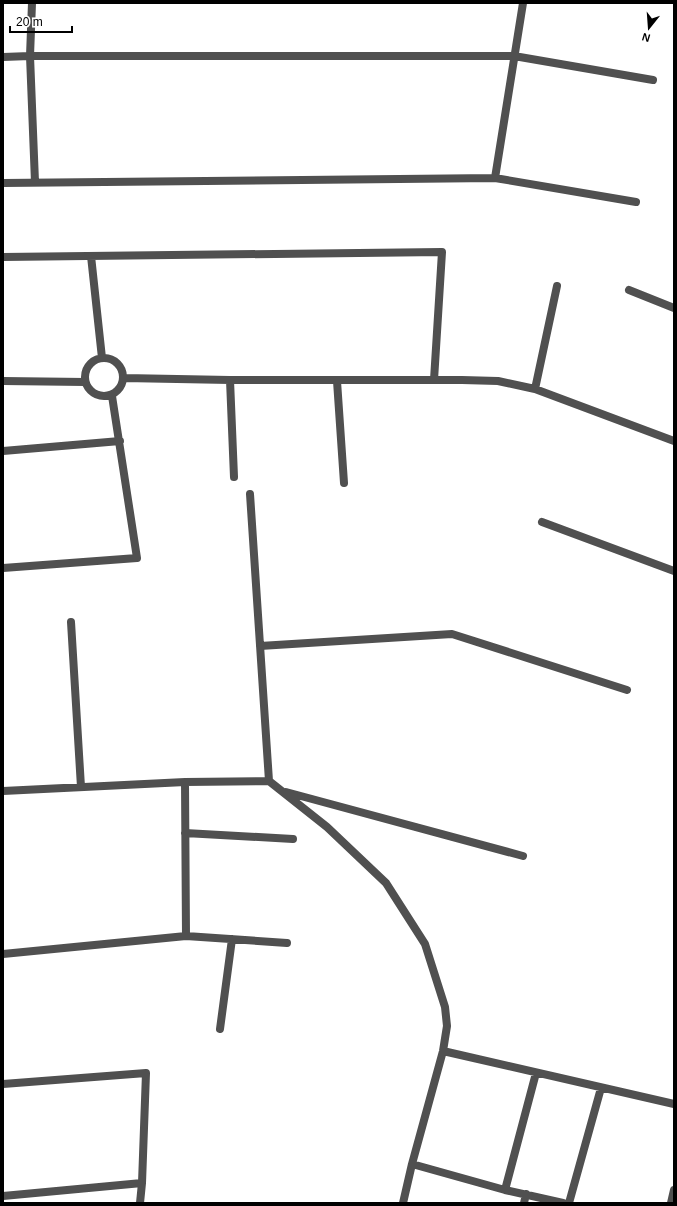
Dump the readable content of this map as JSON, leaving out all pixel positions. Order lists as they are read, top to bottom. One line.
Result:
{"scale_bar":"20 m","north":"bottom"}
